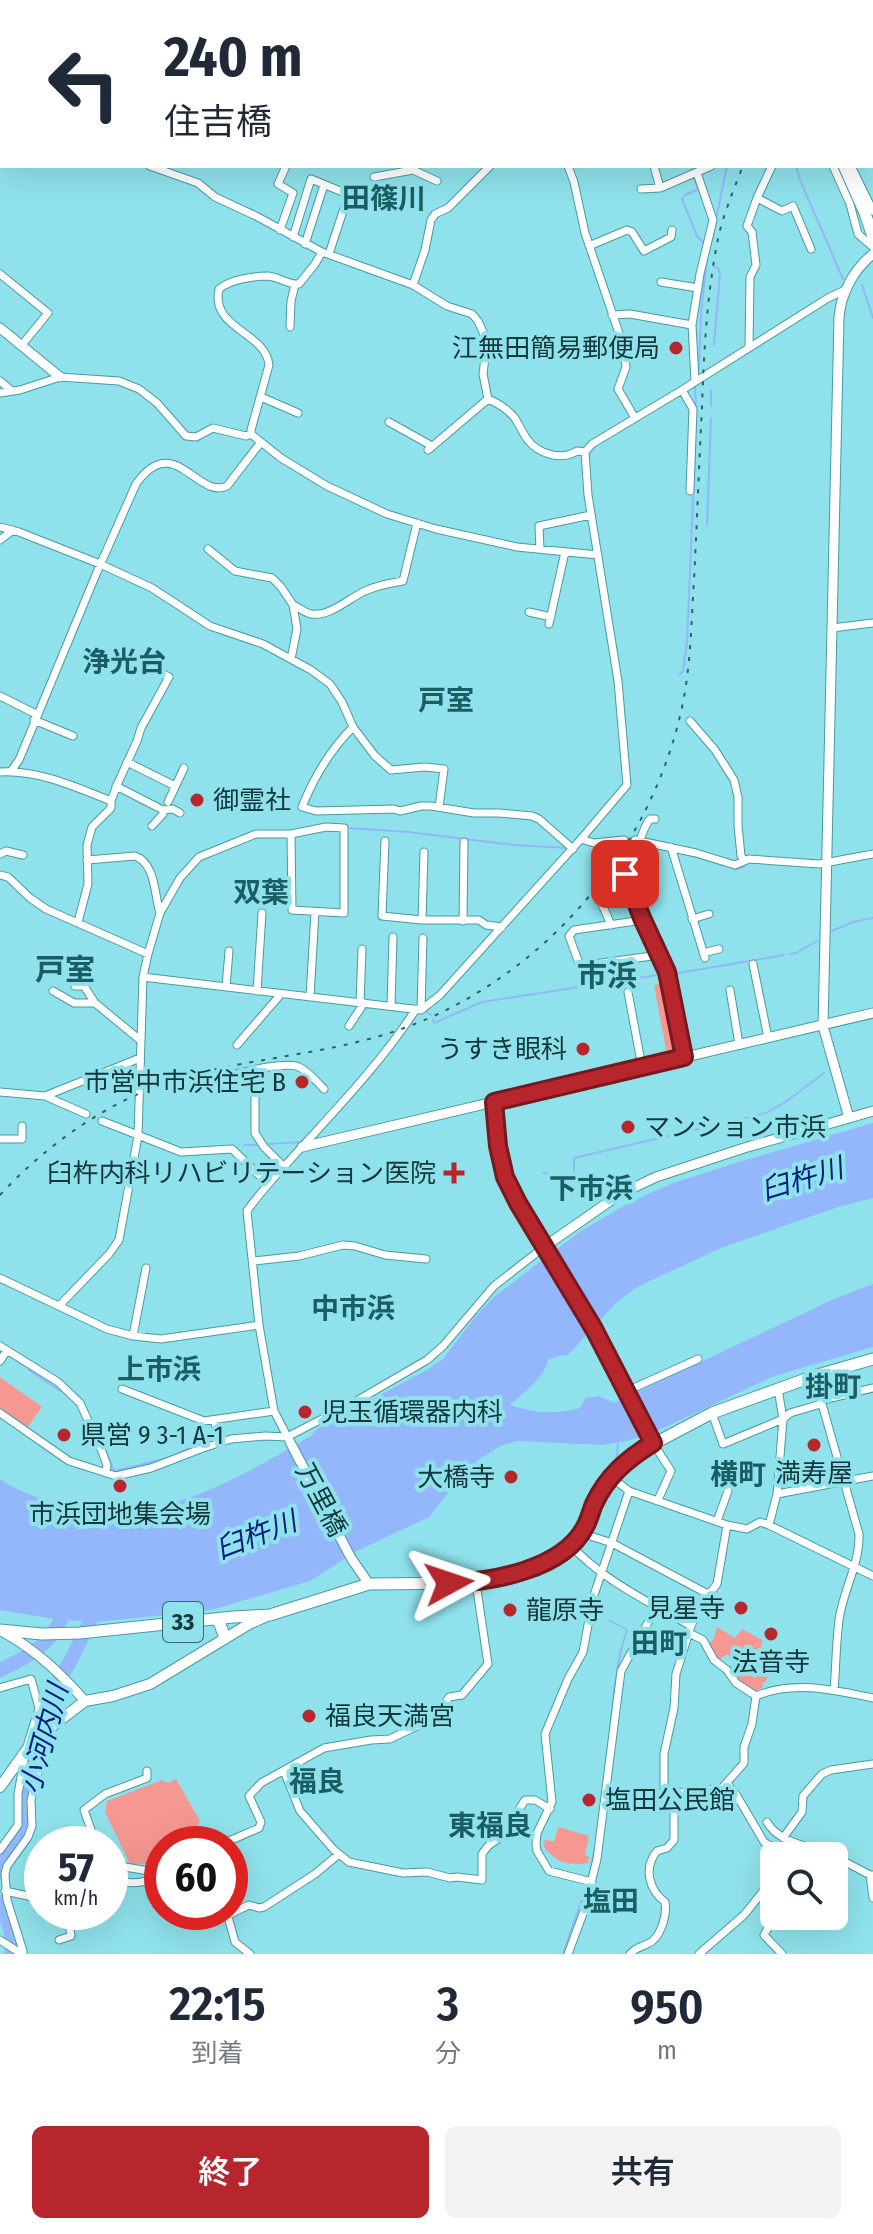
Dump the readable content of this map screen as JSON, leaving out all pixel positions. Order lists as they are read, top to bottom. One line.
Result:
{"streets":{"main road":["33"],"street":["万里橋"]},"crossings":[["万里橋","33"]],"districts":["田篠川","浄光台","戸室","双葉","戸室","市浜","下市浜","中市浜","上市浜","掛町","横町","田町","福良","東福良","塩田"],"water":["臼杵川","小河内川"],"places":{"other":["江無田簡易郵便局","御霊社","うすき眼科","市営中市浜住宅 B","マンション市浜","児玉循環器内科","県営 9 3-1 A-1","満寿屋","大橋寺","市浜団地集会場","見星寺","龍原寺","法音寺","福良天満宮","塩田公民館"],"health":["臼杵内科リハビリテーション医院"]},"page":{"turn":["240 m","住吉橋"],"speed":"57 km/h","limit":"60","eta":["22:15","到着","3","分","950","m"],"buttons":["終了","共有"]}}
